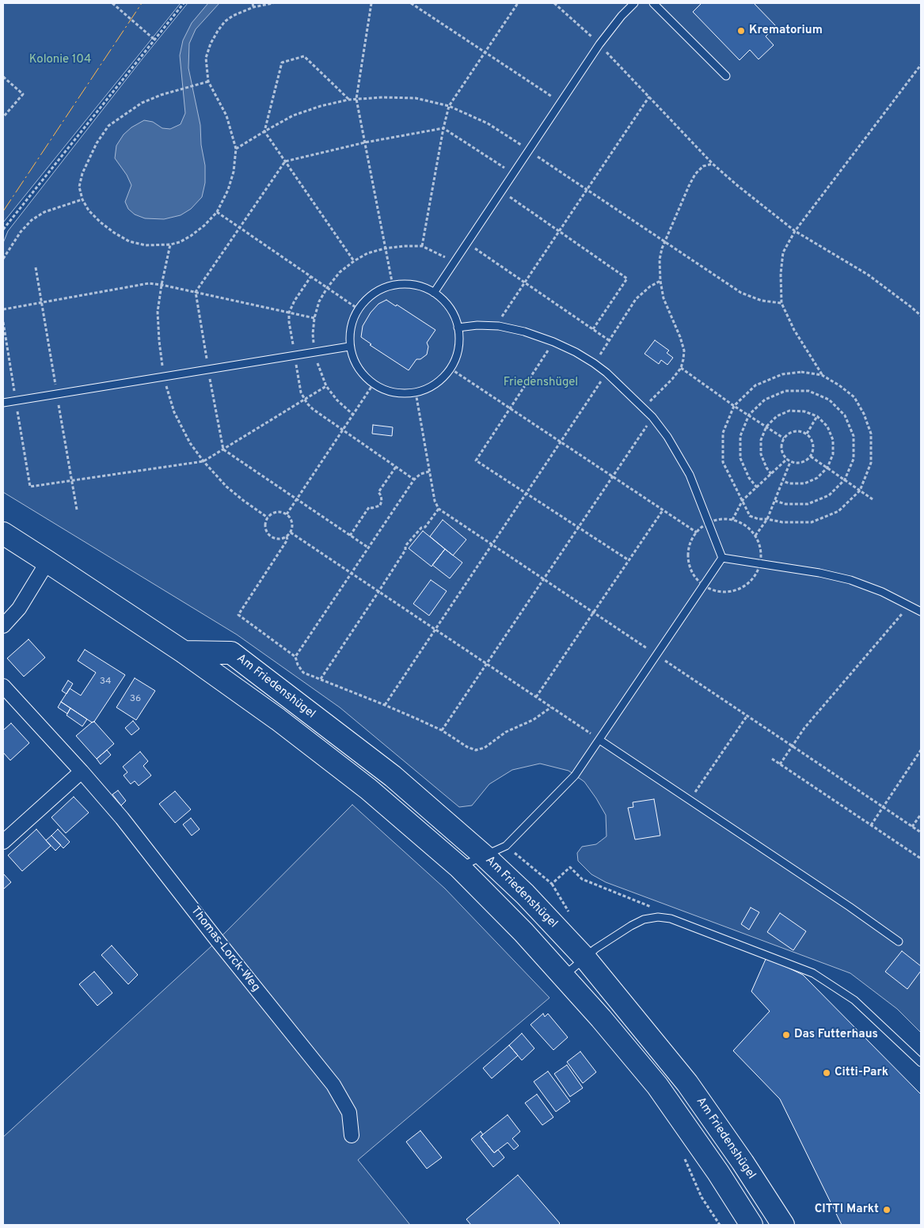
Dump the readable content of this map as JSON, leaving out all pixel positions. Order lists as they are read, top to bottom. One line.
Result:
{"streets":{"main road":["Am Friedenshügel"],"street":["Thomas-Lorck-Weg"]},"parks":["Kolonie 104","Friedenshügel"],"places":["Krematorium","Das Futterhaus","Citti-Park","CITTI Markt"],"house_numbers":["34","36"]}
